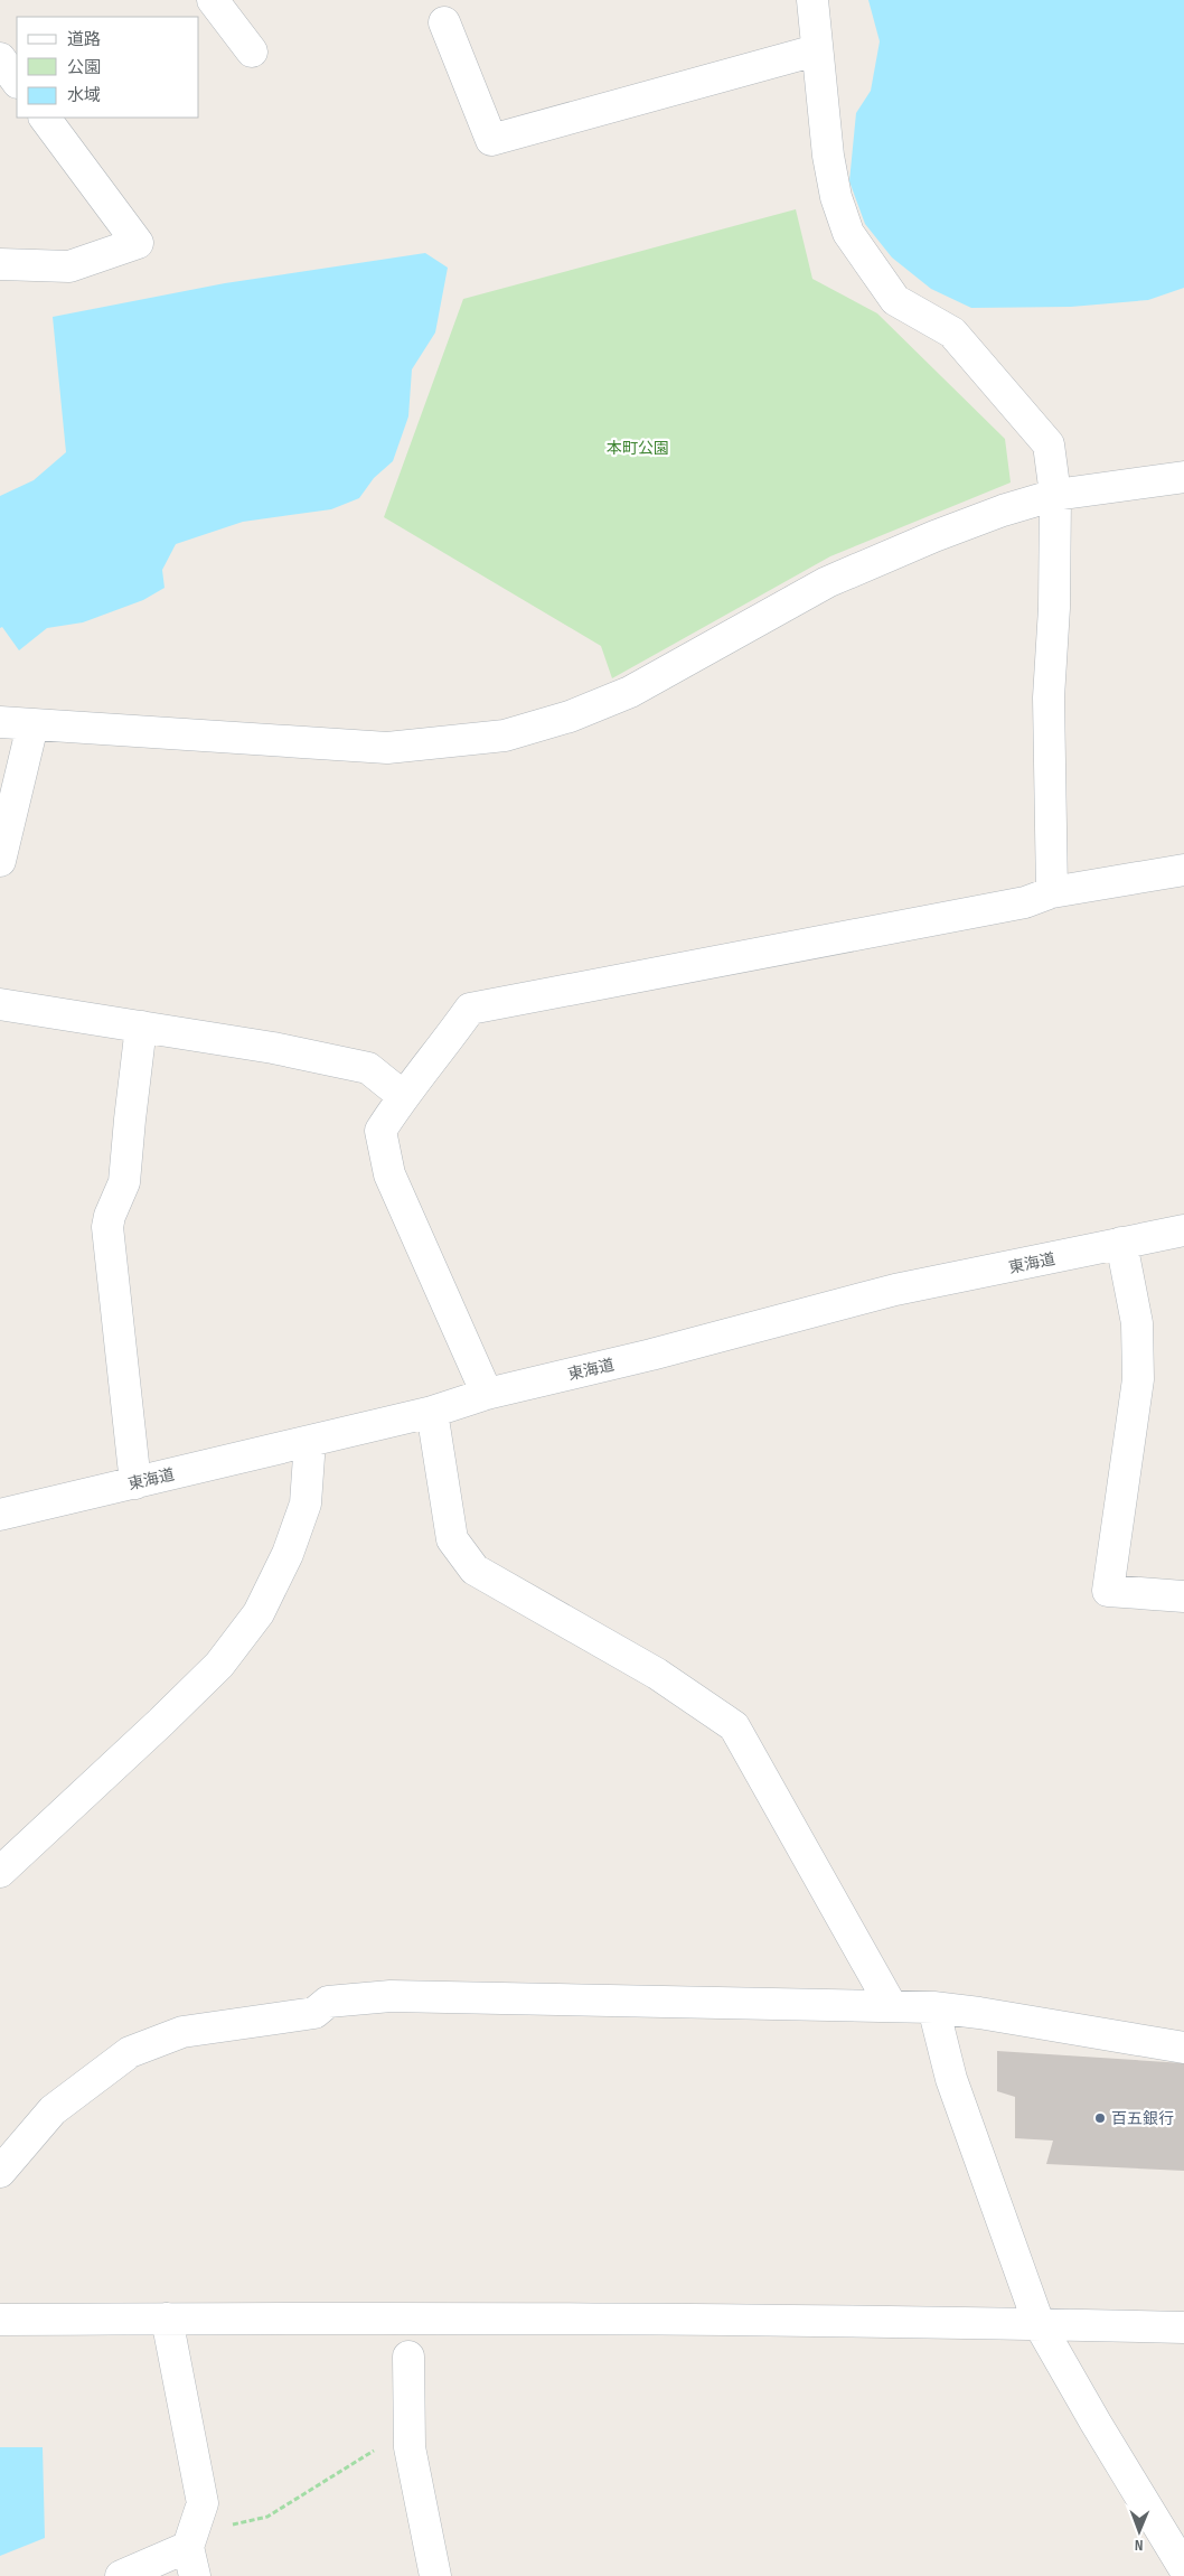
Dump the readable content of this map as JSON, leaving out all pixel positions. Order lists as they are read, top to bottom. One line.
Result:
{"streets":{"street":["東海道"]},"parks":["本町公園"],"places":["百五銀行"],"legend":["道路","公園","水域"],"north":"bottom"}
